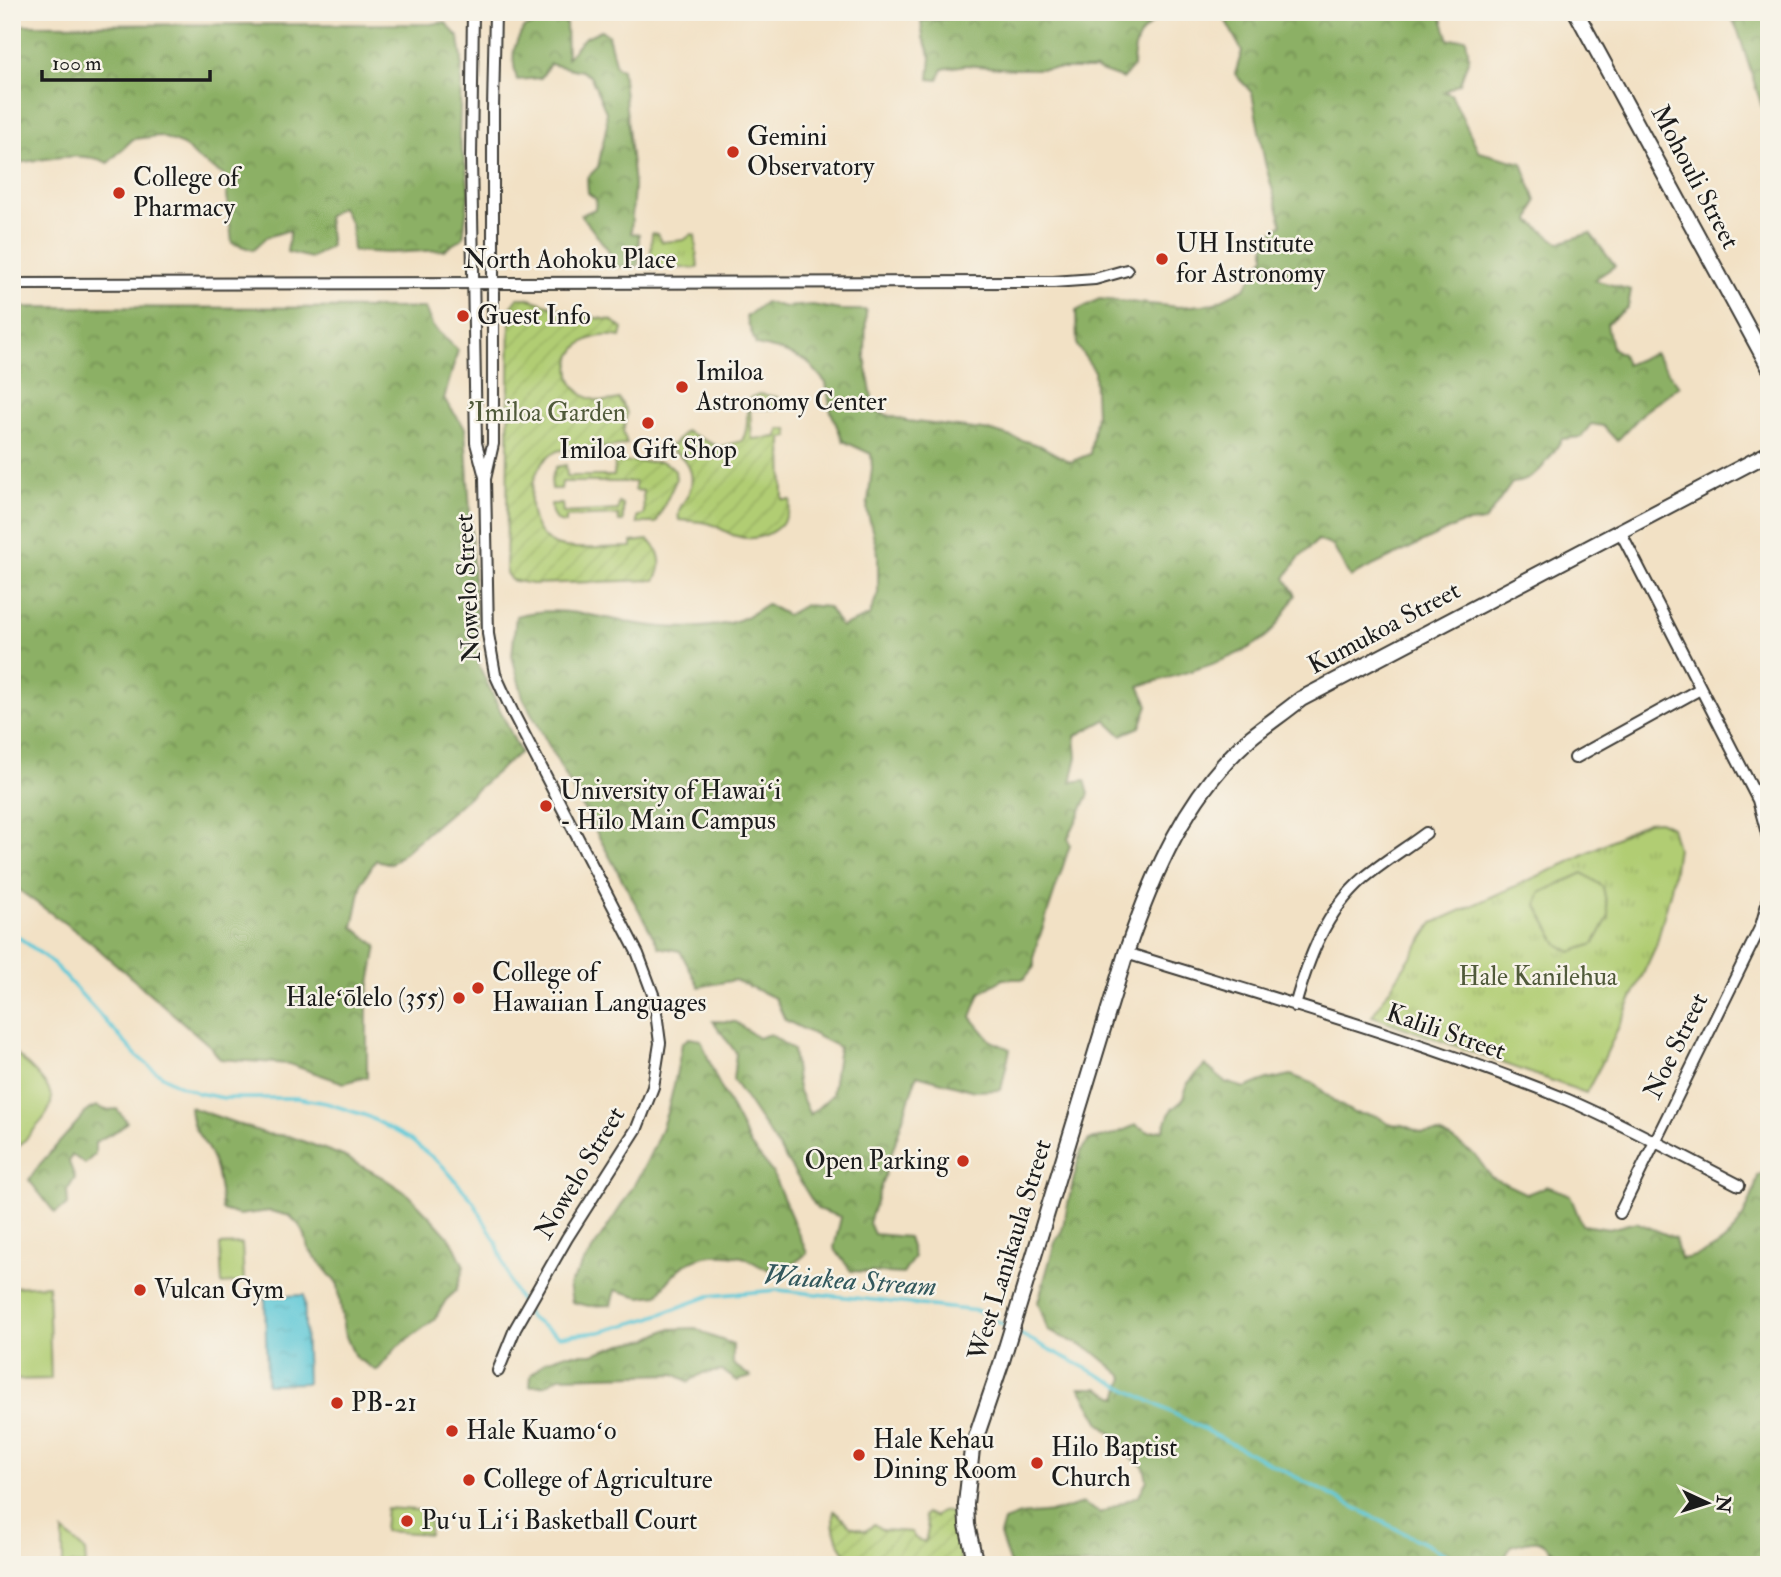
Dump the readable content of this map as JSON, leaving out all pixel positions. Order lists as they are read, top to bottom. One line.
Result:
{"streets":{"street":["Mohouli Street","North Aohoku Place","Nowelo Street","Kumukoa Street","Kalili Street","Noe Street","West Lanikaula Street"]},"crossings":[["North Aohoku Place","Nowelo Street"],["Kumukoa Street","Kalili Street"],["Kumukoa Street","West Lanikaula Street"],["Kalili Street","Noe Street"],["Kalili Street","West Lanikaula Street"]],"water":["Waiakea Stream"],"parks":["'Imiloa Garden","Hale Kanilehua"],"places":["Gemini Observatory","College of Pharmacy","UH Institute for Astronomy","Guest Info","Imiloa Astronomy Center","Imiloa Gift Shop","University of Hawaiʻi - Hilo Main Campus","College of Hawaiian Languages","Haleʻōlelo (355)","Open Parking","Vulcan Gym","PB-21","Hale Kuamoʻo","Hale Kehau Dining Room","Hilo Baptist Church","College of Agriculture","Puʻu Liʻi Basketball Court"],"scale_bar":"100 m","north":"right"}
